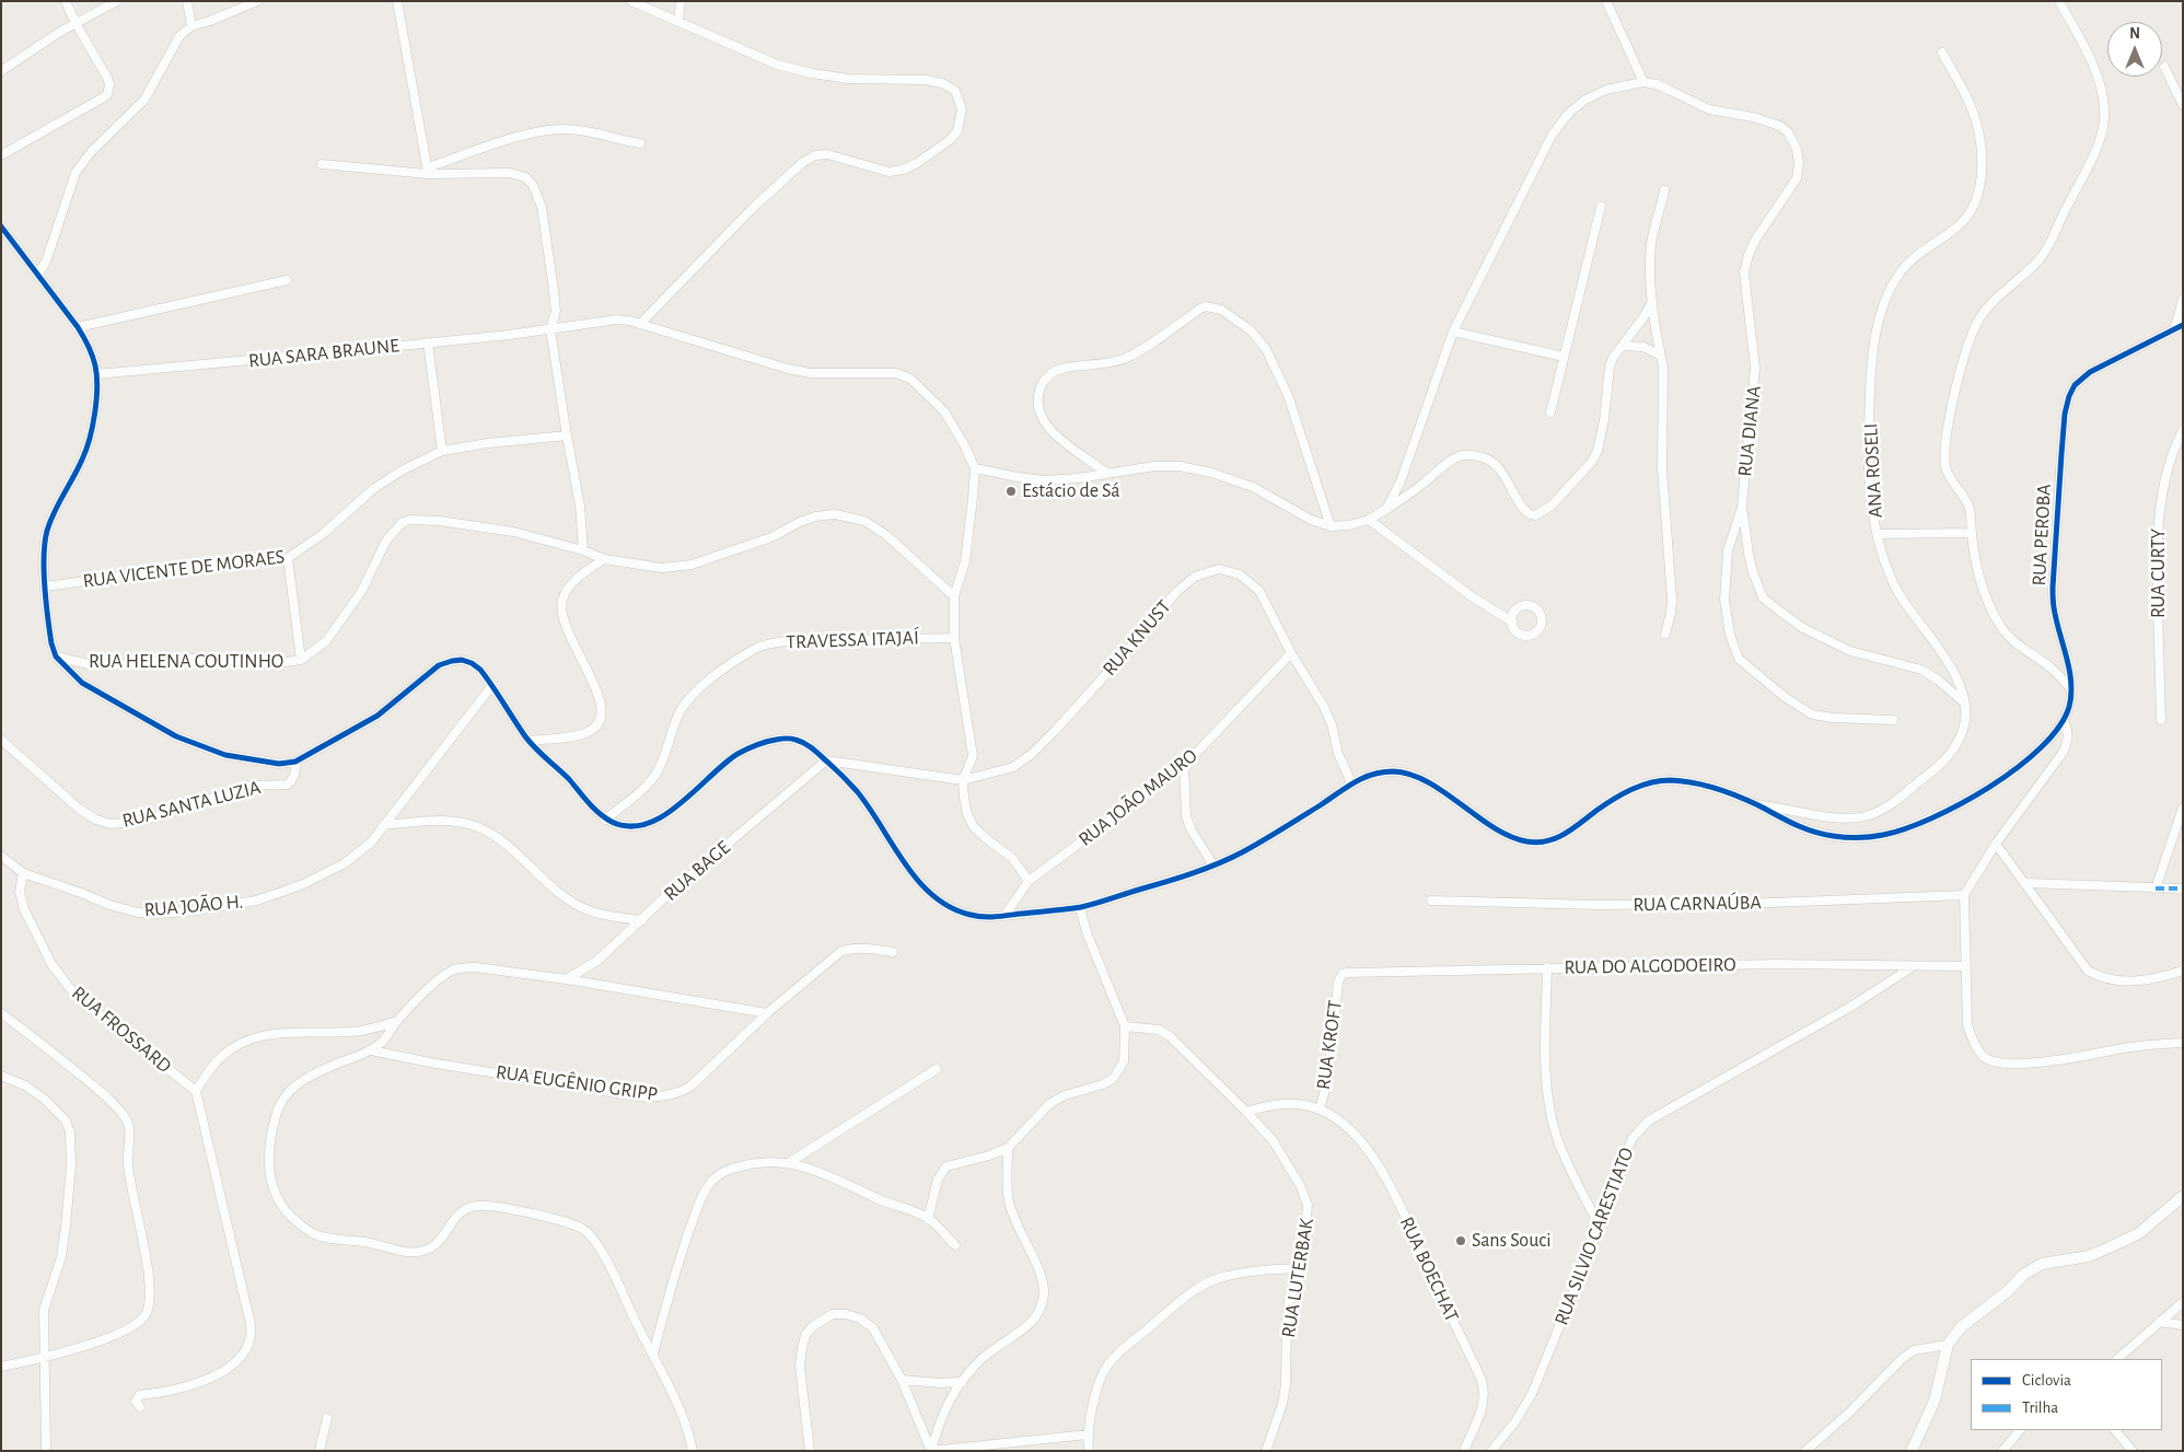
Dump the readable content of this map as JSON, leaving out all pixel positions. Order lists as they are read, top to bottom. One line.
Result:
{"streets":{"street":["RUA SARA BRAUNE","RUA DIANA","ANA ROSELI","RUA PEROBA","RUA VICENTE DE MORAES","RUA CURTY","RUA KNUST","TRAVESSA ITAJAÍ","RUA HELENA COUTINHO","RUA JOÃO MAURO","RUA SANTA LUZIA","RUA BAGE","RUA CARNAÚBA","RUA JOÃO H.","RUA DO ALGODOEIRO","RUA FROSSARD","RUA KROFT","RUA EUGÊNIO GRIPP","RUA SILVIO CARESTIATO","RUA BOECHAT","RUA LUTERBAK"]},"crossings":[["RUA DIANA","ANA ROSELI"],["ANA ROSELI","RUA PEROBA"],["RUA KNUST","RUA JOÃO MAURO"],["RUA KNUST","RUA BAGE"],["RUA JOÃO H.","RUA FROSSARD"],["RUA DO ALGODOEIRO","RUA KROFT"],["RUA DO ALGODOEIRO","RUA SILVIO CARESTIATO"],["RUA KROFT","RUA BOECHAT"],["RUA BOECHAT","RUA LUTERBAK"]],"places":["Estácio de Sá","Sans Souci"],"legend":["Ciclovia","Trilha"],"north":"top"}
